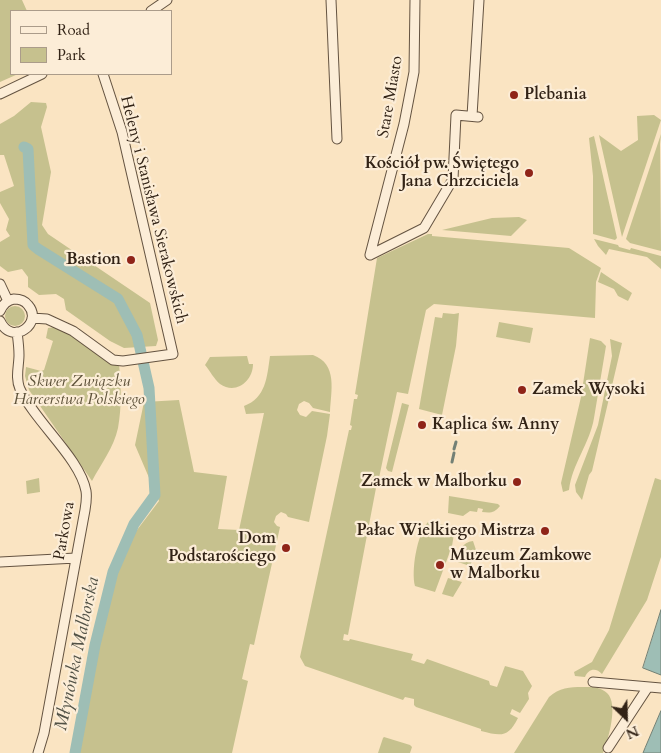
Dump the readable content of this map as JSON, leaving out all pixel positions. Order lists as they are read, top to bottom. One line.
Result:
{"streets":{"street":["Stare Miasto","Heleny i Stanisława Sierakowskich","Parkowa"]},"water":["Młynówka Malborska"],"parks":["Skwer Związku Harcerstwa Polskiego"],"places":["Plebania","Kościół pw. Świętego Jana Chrzciciela","Bastion","Zamek Wysoki","Kaplica św. Anny","Zamek w Malborku","Pałac Wielkiego Mistrza","Dom Podstarościego","Muzeum Zamkowe w Malborku"],"legend":["Road","Park"],"north":"bottom right"}
